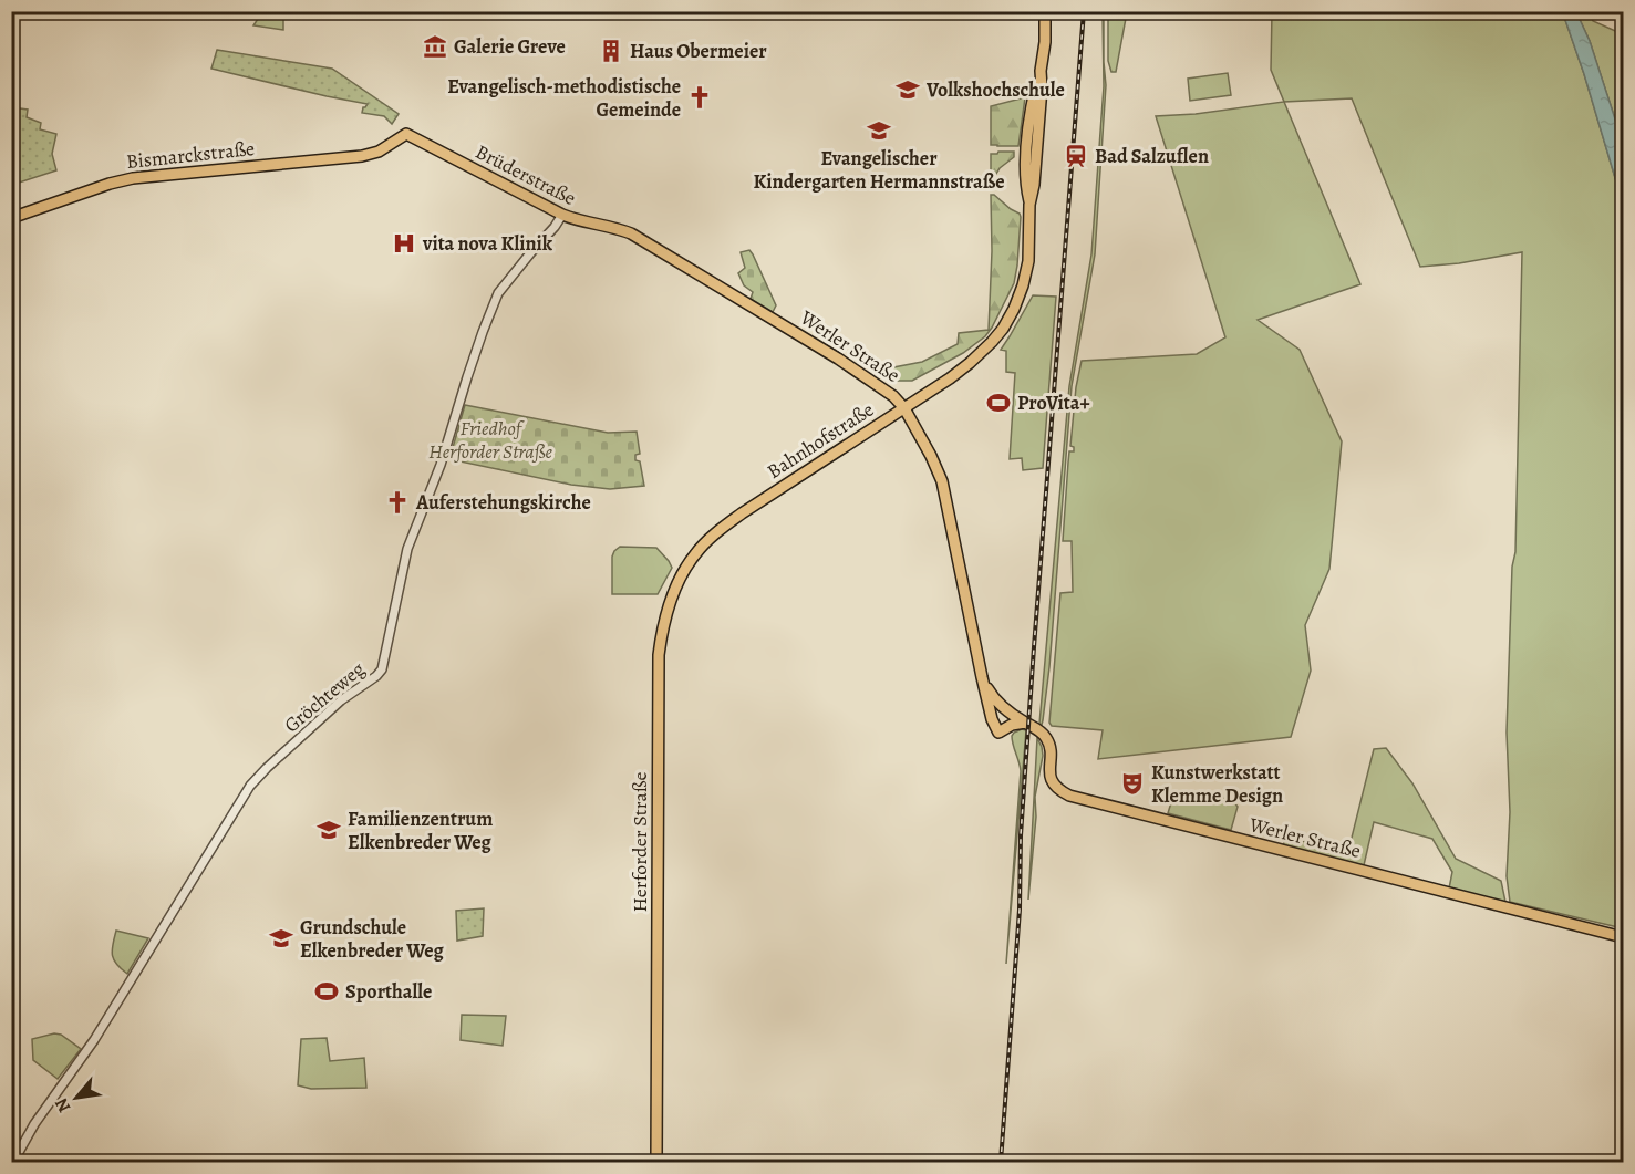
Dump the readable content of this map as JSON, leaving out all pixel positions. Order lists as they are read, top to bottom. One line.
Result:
{"streets":{"main road":["Bismarckstraße","Brüderstraße","Werler Straße","Bahnhofstraße","Herforder Straße"],"street":["Gröchteweg"]},"crossings":[["Bismarckstraße","Brüderstraße"],["Brüderstraße","Werler Straße"],["Brüderstraße","Gröchteweg"],["Werler Straße","Bahnhofstraße"],["Bahnhofstraße","Herforder Straße"]],"parks":["Friedhof Herforder Straße"],"places":{"museum":["Galerie Greve"],"building":["Haus Obermeier"],"school or university":["Volkshochschule","Evangelischer Kindergarten Hermannstraße","Familienzentrum Elkenbreder Weg","Grundschule Elkenbreder Weg"],"church":["Evangelisch-methodistische Gemeinde","Auferstehungskirche"],"station":["Bad Salzuflen"],"hospital":["vita nova Klinik"],"sports":["ProVita+","Sporthalle"],"theatre":["Kunstwerkstatt Klemme Design"]},"north":"bottom left"}
